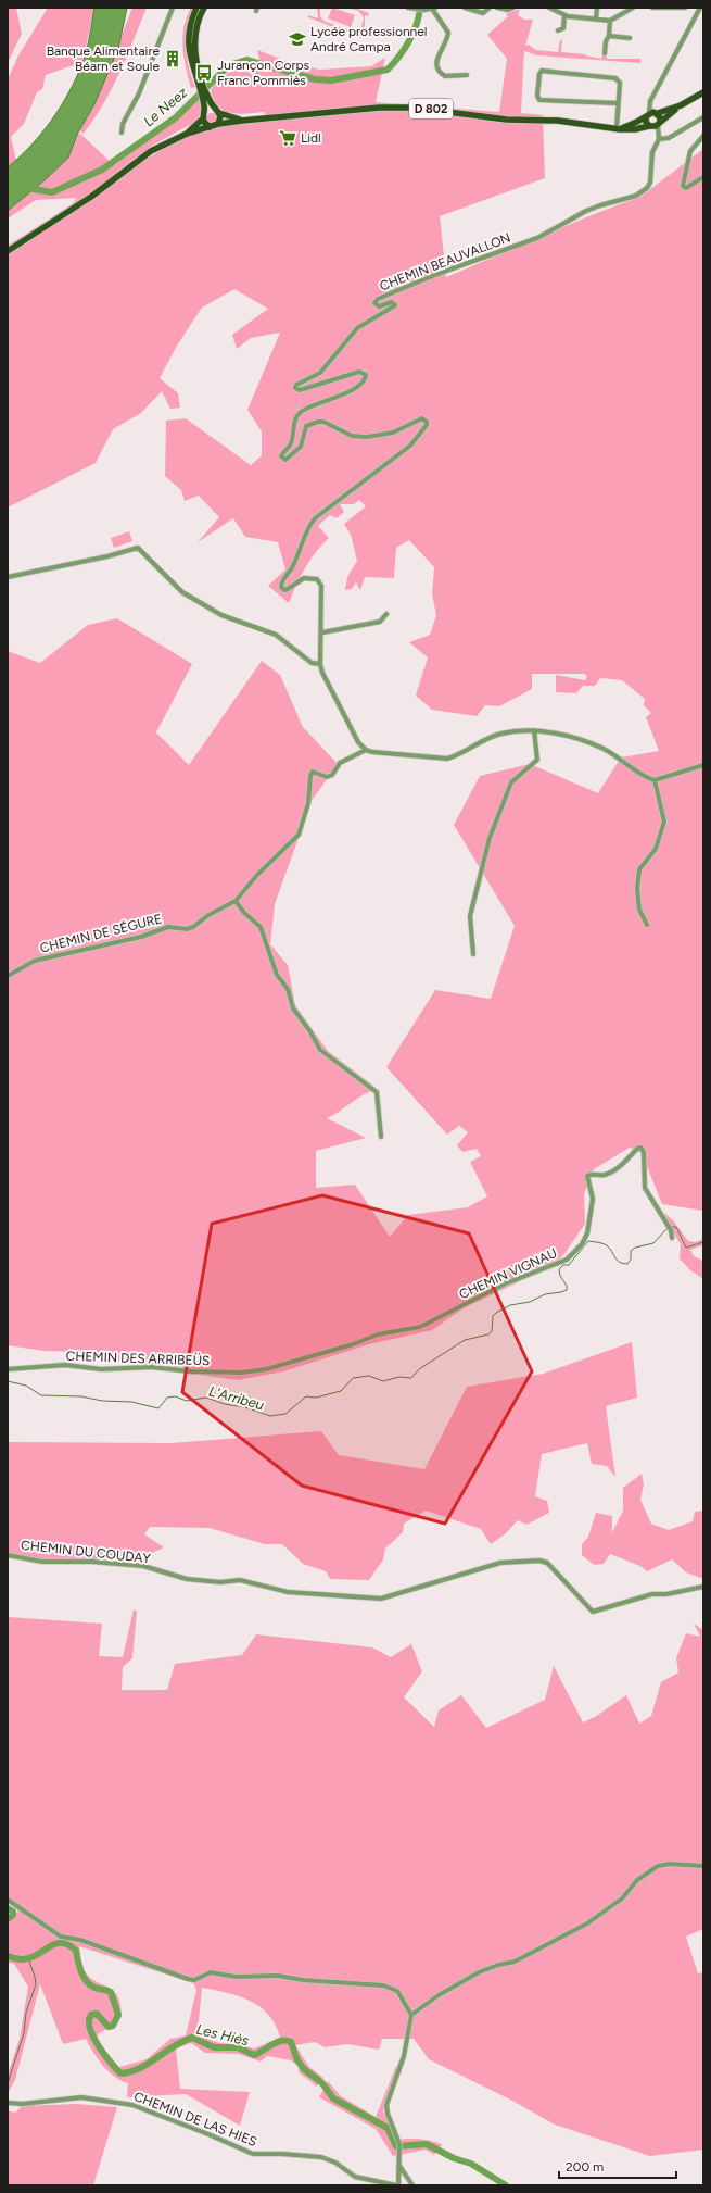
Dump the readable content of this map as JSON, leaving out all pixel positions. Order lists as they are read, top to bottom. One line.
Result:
{"streets":{"main road":["D 802"],"street":["CHEMIN BEAUVALLON","CHEMIN DE SÉGURE","CHEMIN VIGNAU","CHEMIN DES ARRIBEÜS","CHEMIN DU COUDAY","CHEMIN DE LAS HIES"]},"crossings":[["CHEMIN VIGNAU","CHEMIN DES ARRIBEÜS"]],"water":["Le Neez","L'Arribeu","Les Hiès"],"places":{"school or university":["Lycée professionnel André Campa"],"building":["Banque Alimentaire Béarn et Soule"],"bus stop":["Jurançon Corps Franc Pommiès"],"supermarket":["Lidl"]},"scale_bar":"200 m"}
